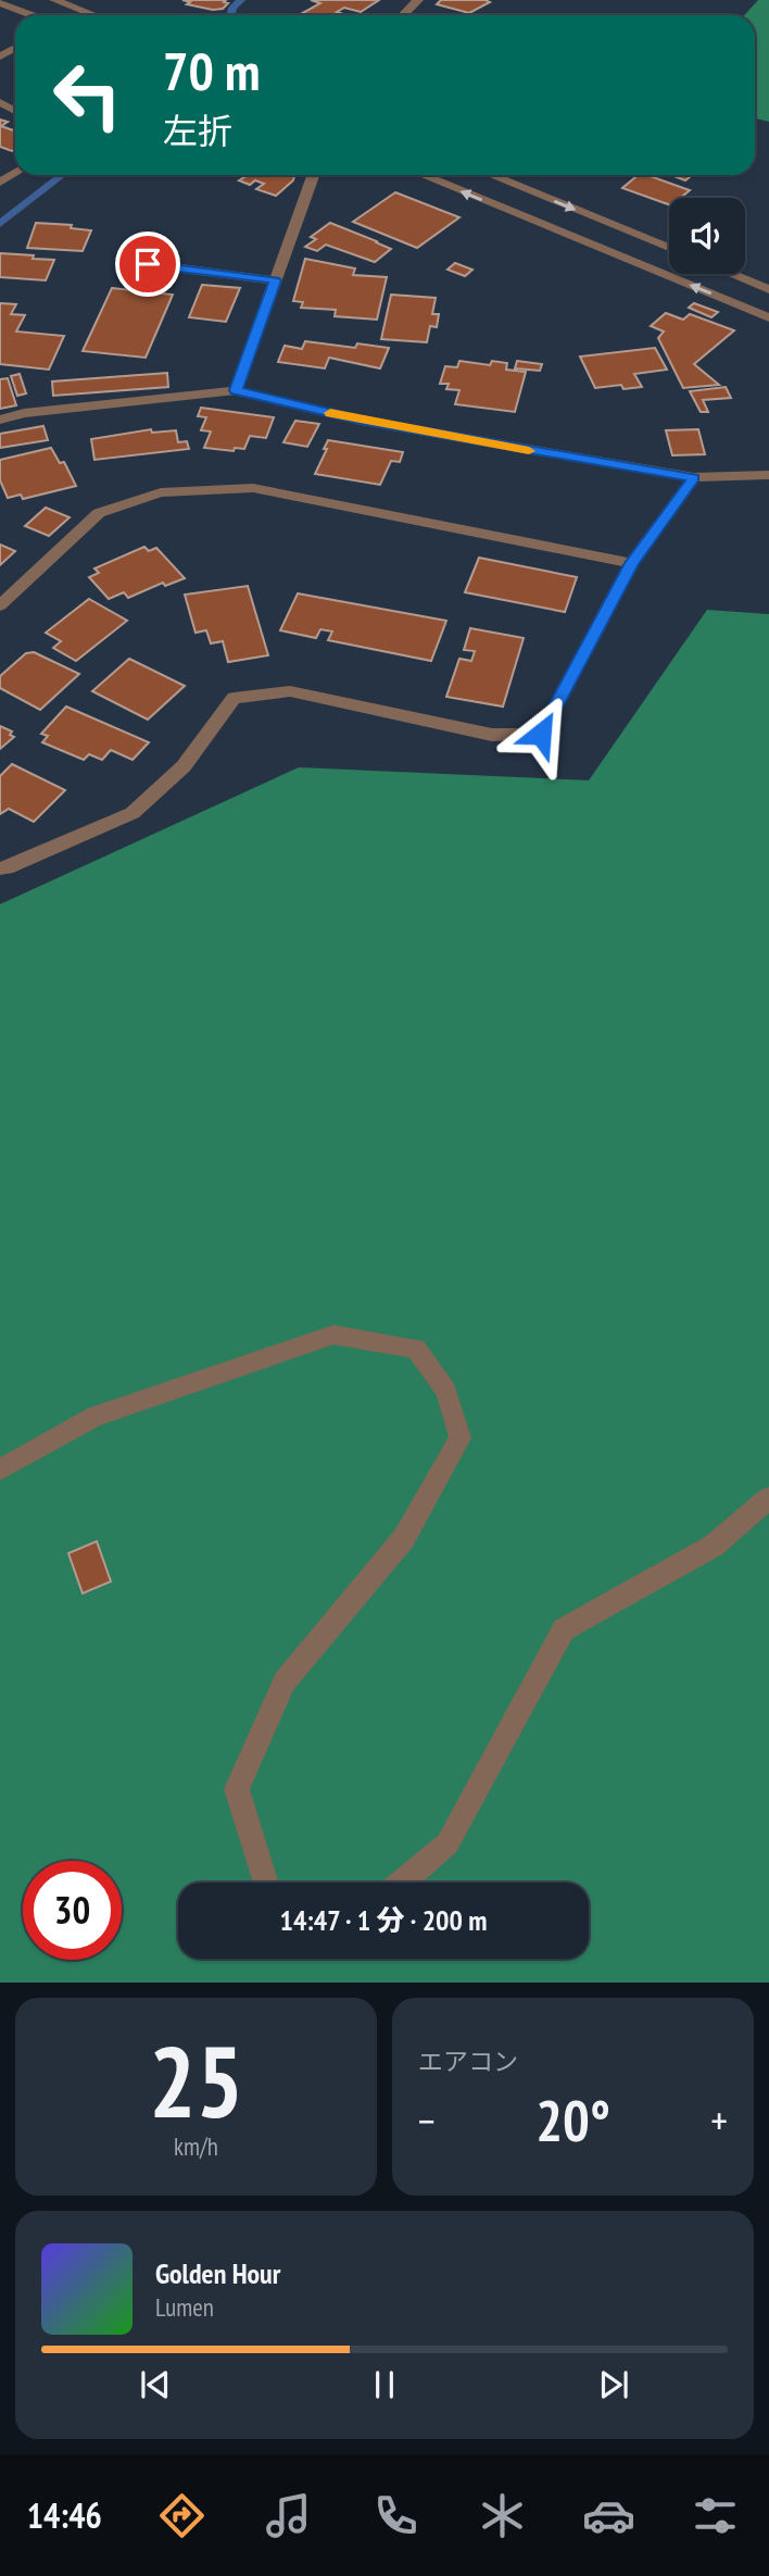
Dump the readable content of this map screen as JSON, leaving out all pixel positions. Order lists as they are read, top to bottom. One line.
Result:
{"page":{"turn":["70 m","左折"],"limit":"30","trip":"14:47 · 1 分 · 200 m","tile":[["25","km/h"],"エアコン"],"heat":["−","20°","+"],"song":["Golden Hour","Lumen"],"tabs":"14:46"}}
